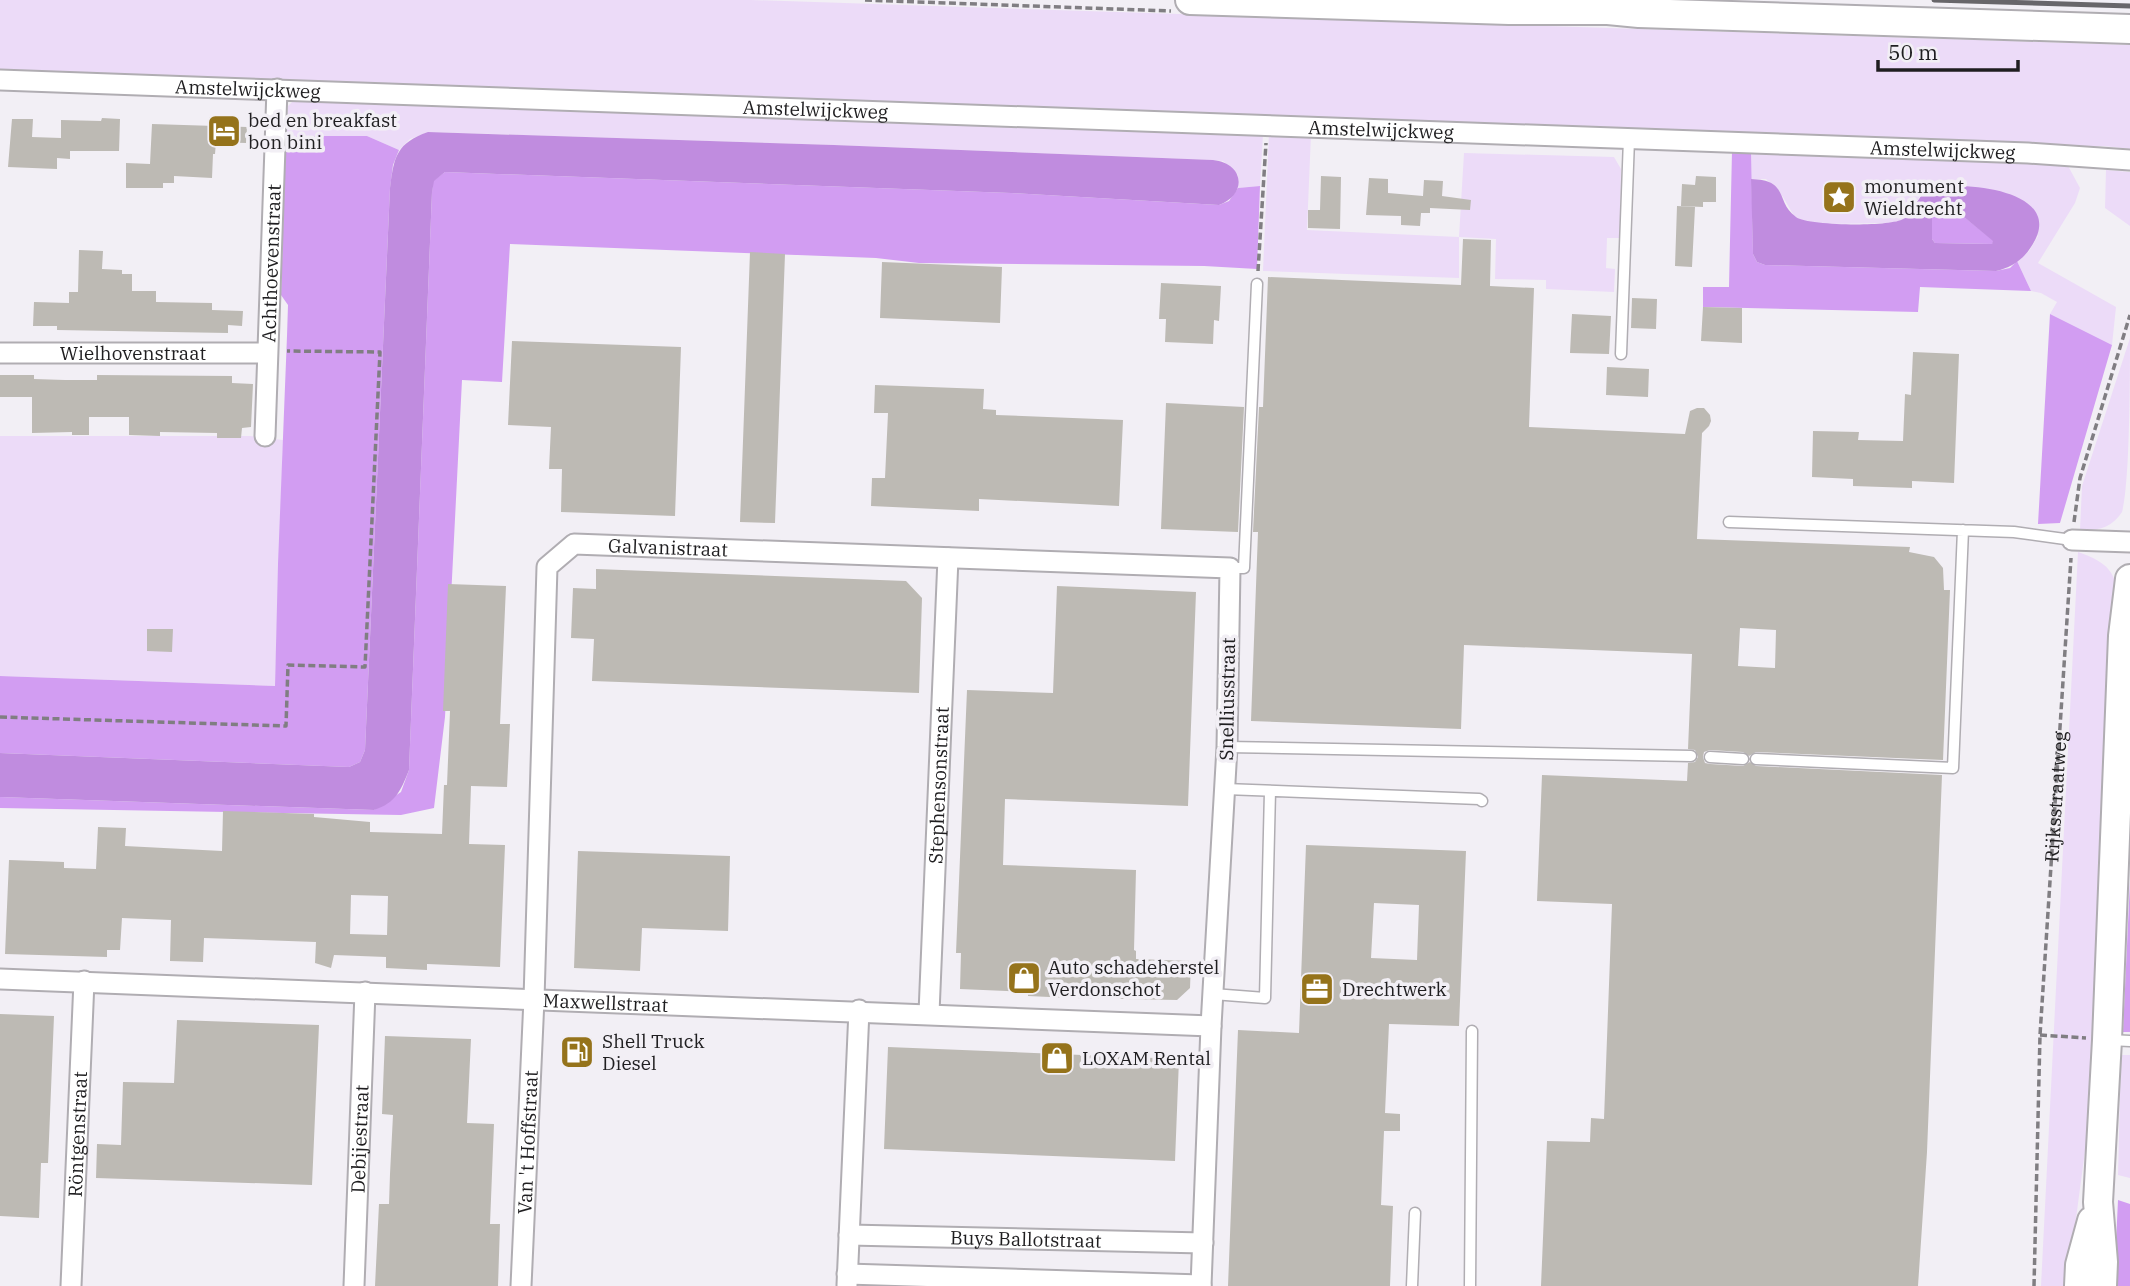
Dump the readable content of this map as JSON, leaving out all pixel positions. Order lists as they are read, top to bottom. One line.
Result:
{"streets":{"street":["Amstelwijckweg","Achthoevenstraat","Wielhovenstraat","Galvanistraat","Snelliusstraat","Stephensonstraat","Maxwellstraat","Röntgenstraat","Debijestraat","Van 't Hoffstraat","Buys Ballotstraat"],"path":["Rijksstraatweg"]},"crossings":[["Amstelwijckweg","Achthoevenstraat"],["Achthoevenstraat","Wielhovenstraat"],["Galvanistraat","Snelliusstraat"],["Galvanistraat","Stephensonstraat"],["Galvanistraat","Maxwellstraat"],["Galvanistraat","Van 't Hoffstraat"],["Snelliusstraat","Maxwellstraat"],["Snelliusstraat","Buys Ballotstraat"],["Stephensonstraat","Maxwellstraat"],["Maxwellstraat","Röntgenstraat"],["Maxwellstraat","Debijestraat"],["Maxwellstraat","Van 't Hoffstraat"],["Maxwellstraat","Buys Ballotstraat"]],"places":{"hotel":["bed en breakfast bon bini"],"place":["monument Wieldrecht"],"shop":["Auto schadeherstel Verdonschot","LOXAM Rental"],"office":["Drechtwerk"],"fuel station":["Shell Truck Diesel"]},"scale_bar":"50 m"}
